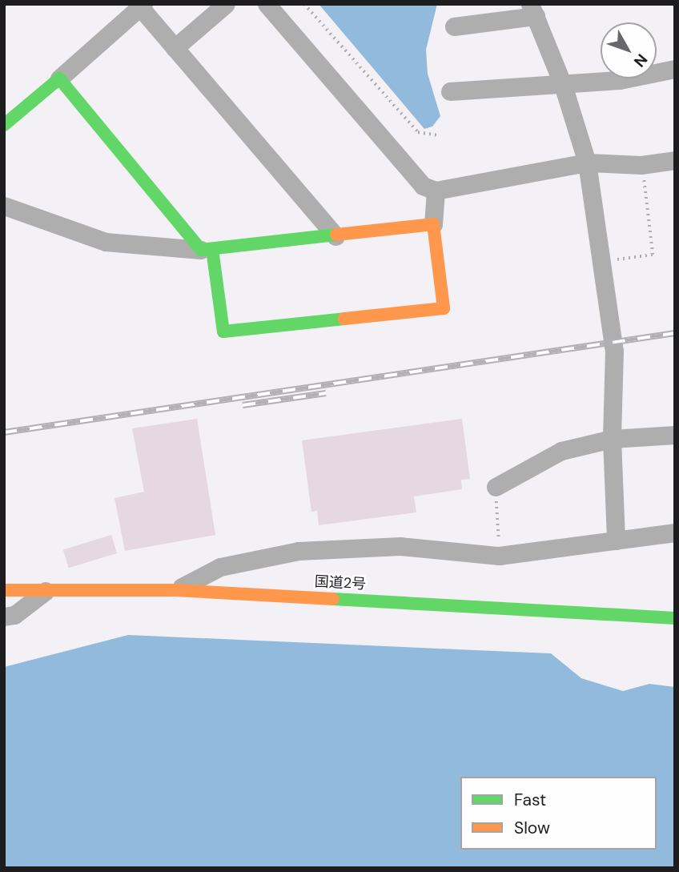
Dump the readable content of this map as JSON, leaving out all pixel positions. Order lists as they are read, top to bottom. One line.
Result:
{"streets":{"main road":["国道2号"]},"legend":["Fast","Slow"],"north":"bottom right"}
